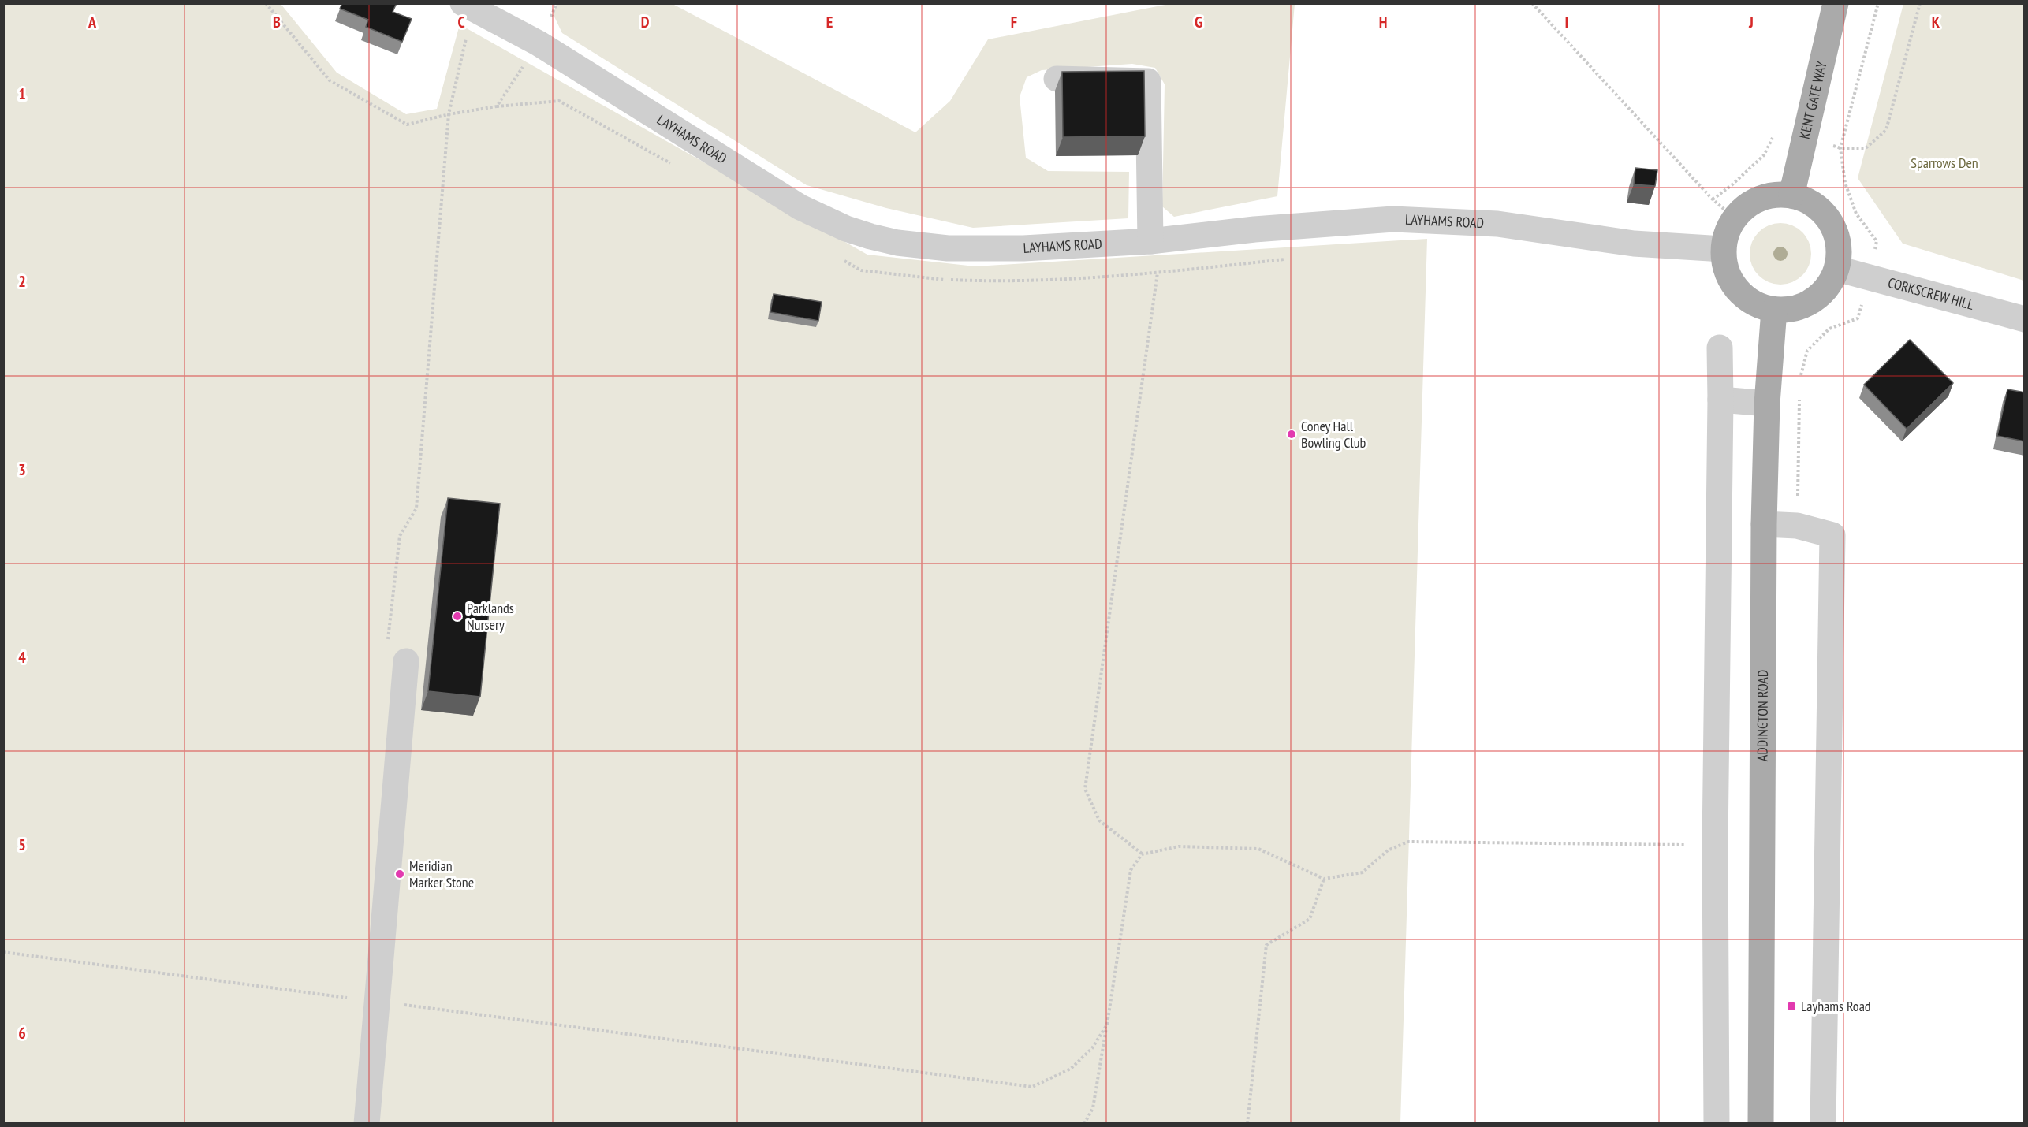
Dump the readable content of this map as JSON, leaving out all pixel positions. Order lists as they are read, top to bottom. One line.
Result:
{"streets":{"main road":["KENT GATE WAY","ADDINGTON ROAD"],"street":["LAYHAMS ROAD","CORKSCREW HILL"]},"crossings":[["KENT GATE WAY","LAYHAMS ROAD"],["KENT GATE WAY","CORKSCREW HILL"],["KENT GATE WAY","ADDINGTON ROAD"],["LAYHAMS ROAD","CORKSCREW HILL"],["LAYHAMS ROAD","ADDINGTON ROAD"],["CORKSCREW HILL","ADDINGTON ROAD"]],"parks":["Sparrows Den"],"places":{"other":["Coney Hall Bowling Club","Parklands Nursery","Meridian Marker Stone"],"transit":["Layhams Road"]},"grid":{"columns":["A","B","C","D","E","F","G","H","I","J","K"],"rows":["1","2","3","4","5","6"]}}
